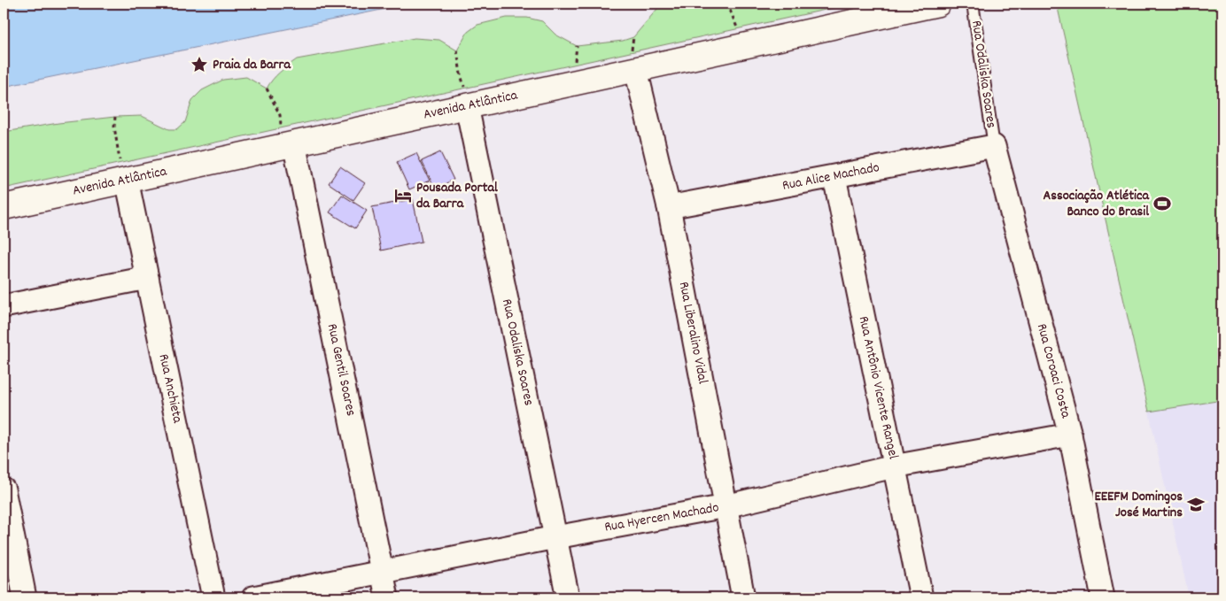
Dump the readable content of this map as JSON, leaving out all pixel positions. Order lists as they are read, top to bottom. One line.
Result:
{"streets":{"street":["Rua Odaliska Soares","Avenida Atlântica","Rua Alice Machado","Rua Liberalino Vidal","Rua Gentil Soares","Rua Coroaci Costa","Rua Antônio Vicente Rangel","Rua Anchieta","Rua Hyercen Machado"]},"crossings":[["Rua Odaliska Soares","Avenida Atlântica"],["Rua Odaliska Soares","Rua Alice Machado"],["Rua Odaliska Soares","Rua Coroaci Costa"],["Rua Odaliska Soares","Rua Hyercen Machado"],["Avenida Atlântica","Rua Liberalino Vidal"],["Avenida Atlântica","Rua Gentil Soares"],["Avenida Atlântica","Rua Anchieta"],["Rua Alice Machado","Rua Liberalino Vidal"],["Rua Alice Machado","Rua Coroaci Costa"],["Rua Alice Machado","Rua Antônio Vicente Rangel"],["Rua Liberalino Vidal","Rua Hyercen Machado"],["Rua Gentil Soares","Rua Hyercen Machado"],["Rua Coroaci Costa","Rua Hyercen Machado"],["Rua Antônio Vicente Rangel","Rua Hyercen Machado"]],"places":{"place":["Praia da Barra"],"hotel":["Pousada Portal da Barra"],"sports":["Associação Atlética Banco do Brasil"],"school or university":["EEEFM Domingos José Martins"]}}
